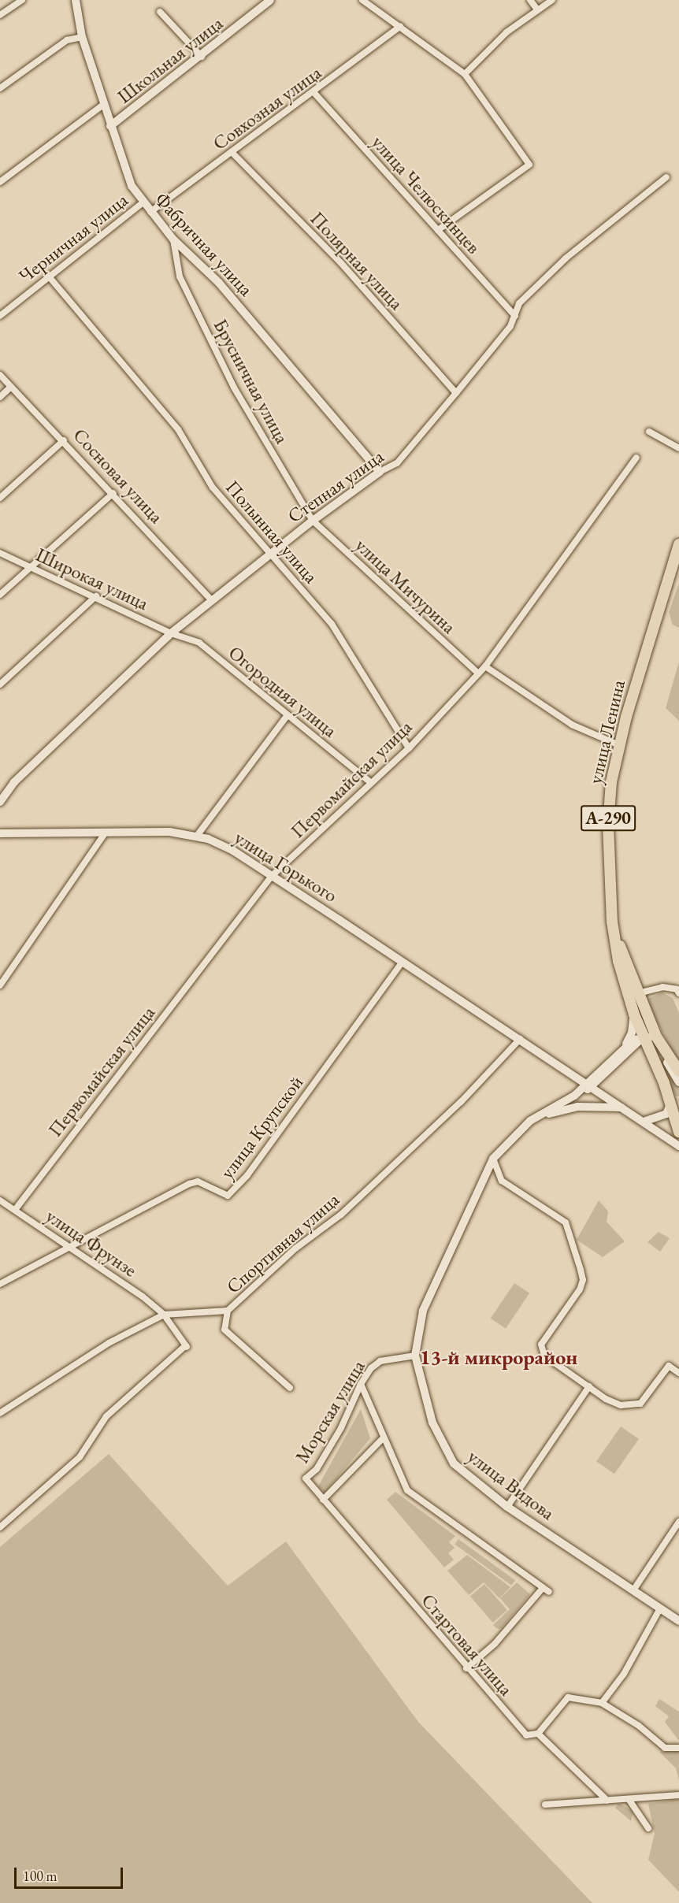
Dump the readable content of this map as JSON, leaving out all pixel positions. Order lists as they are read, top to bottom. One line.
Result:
{"streets":{"highway":["улица Ленина","А-290"],"street":["Школьная улица","Совхозная улица","улица Челюскинцев","Черничная улица","Фабричная улица","Полярная улица","Брусничная улица","Сосновая улица","Степная улица","Полынная улица","Широкая улица","улица Мичурина","Огородняя улица","Первомайская улица","улица Горького","улица Крупской","улица Фрунзе","Спортивная улица","Морская улица","улица Видова","Стартовая улица"]},"crossings":[["Школьная улица","Фабричная улица"],["Совхозная улица","улица Челюскинцев"],["Совхозная улица","Фабричная улица"],["Совхозная улица","Полярная улица"],["улица Челюскинцев","Степная улица"],["Черничная улица","Фабричная улица"],["Черничная улица","Полынная улица"],["Фабричная улица","Брусничная улица"],["Фабричная улица","Степная улица"],["Полярная улица","Степная улица"],["Брусничная улица","Степная улица"],["Брусничная улица","улица Мичурина"],["Сосновая улица","Степная улица"],["Степная улица","Полынная улица"],["Степная улица","Широкая улица"],["Степная улица","улица Мичурина"],["Степная улица","Огородняя улица"],["Полынная улица","Первомайская улица"],["Широкая улица","Огородняя улица"],["улица Мичурина","Первомайская улица"],["Огородняя улица","Первомайская улица"],["улица Ленина","А-290"],["Первомайская улица","улица Горького"],["Первомайская улица","улица Фрунзе"],["улица Горького","улица Крупской"],["улица Горького","Спортивная улица"],["улица Горького","улица Видова"],["улица Крупской","улица Фрунзе"],["улица Фрунзе","Спортивная улица"],["Морская улица","улица Видова"],["Морская улица","Стартовая улица"]],"districts":["13-й микрорайон"],"scale_bar":"100 m"}
